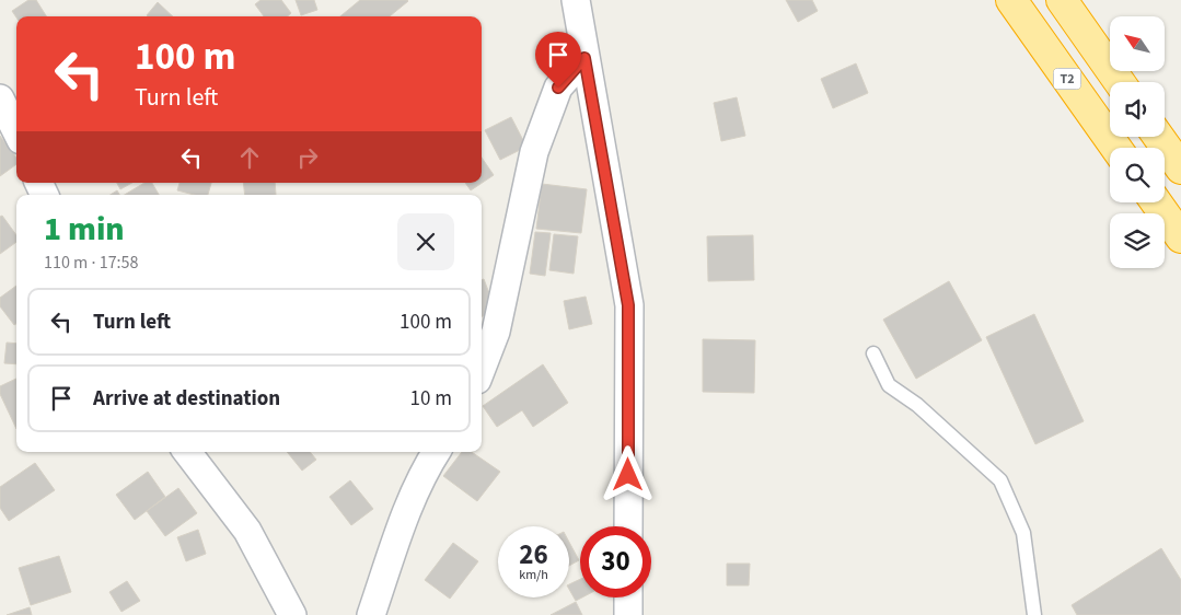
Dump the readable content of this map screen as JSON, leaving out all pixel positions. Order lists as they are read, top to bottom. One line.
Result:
{"streets":{"highway":["T2"]},"north":"top left","page":{"turn":["100 m","Turn left"],"heading":["1 min","110 m · 17:58"],"list":[{"name":"Turn left","value":"100 m"},{"name":"Arrive at destination","value":"10 m"}],"speed":"26 km/h","limit":"30"}}
